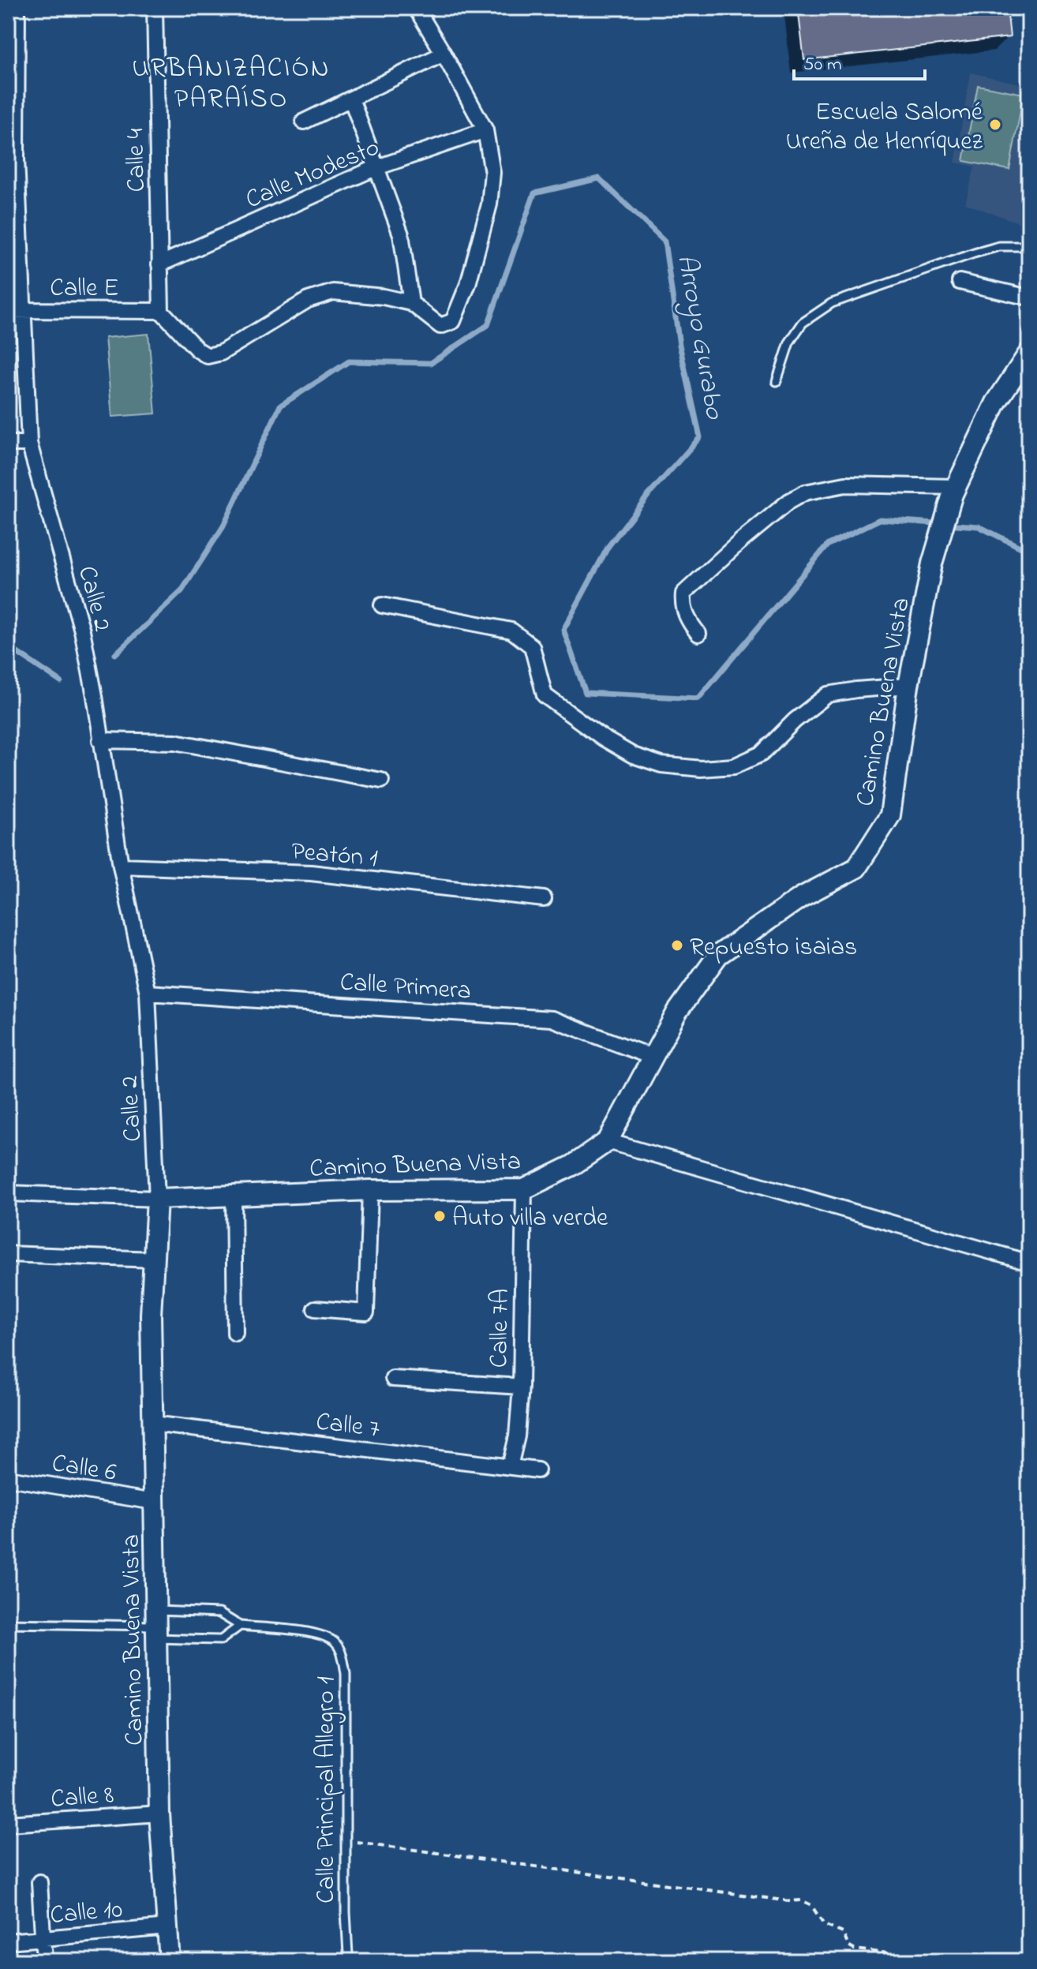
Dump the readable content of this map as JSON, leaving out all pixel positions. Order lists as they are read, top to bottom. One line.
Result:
{"streets":{"street":["Calle 4","Calle Modesto","Calle E","Calle 2","Camino Buena Vista","Peatón 1","Calle Primera","Calle 7A","Calle 7","Calle 6","Calle 8","Calle 10"],"lane":["Calle Principal Allegro 1"]},"crossings":[["Calle 4","Calle Modesto"],["Calle 4","Calle E"],["Calle E","Calle 2"],["Calle 2","Camino Buena Vista"],["Calle 2","Peatón 1"],["Calle 2","Calle Primera"],["Camino Buena Vista","Calle Primera"],["Camino Buena Vista","Calle 7A"],["Camino Buena Vista","Calle 7"],["Camino Buena Vista","Calle 6"],["Camino Buena Vista","Calle Principal Allegro 1"],["Camino Buena Vista","Calle 8"],["Camino Buena Vista","Calle 10"],["Calle 7A","Calle 7"]],"districts":["URBANIZACIÓN PARAÍSO"],"water":["Arroyo Gurabo"],"places":["Escuela Salomé Ureña de Henríquez","Repuesto isaias","Auto villa verde"],"scale_bar":"50 m"}
